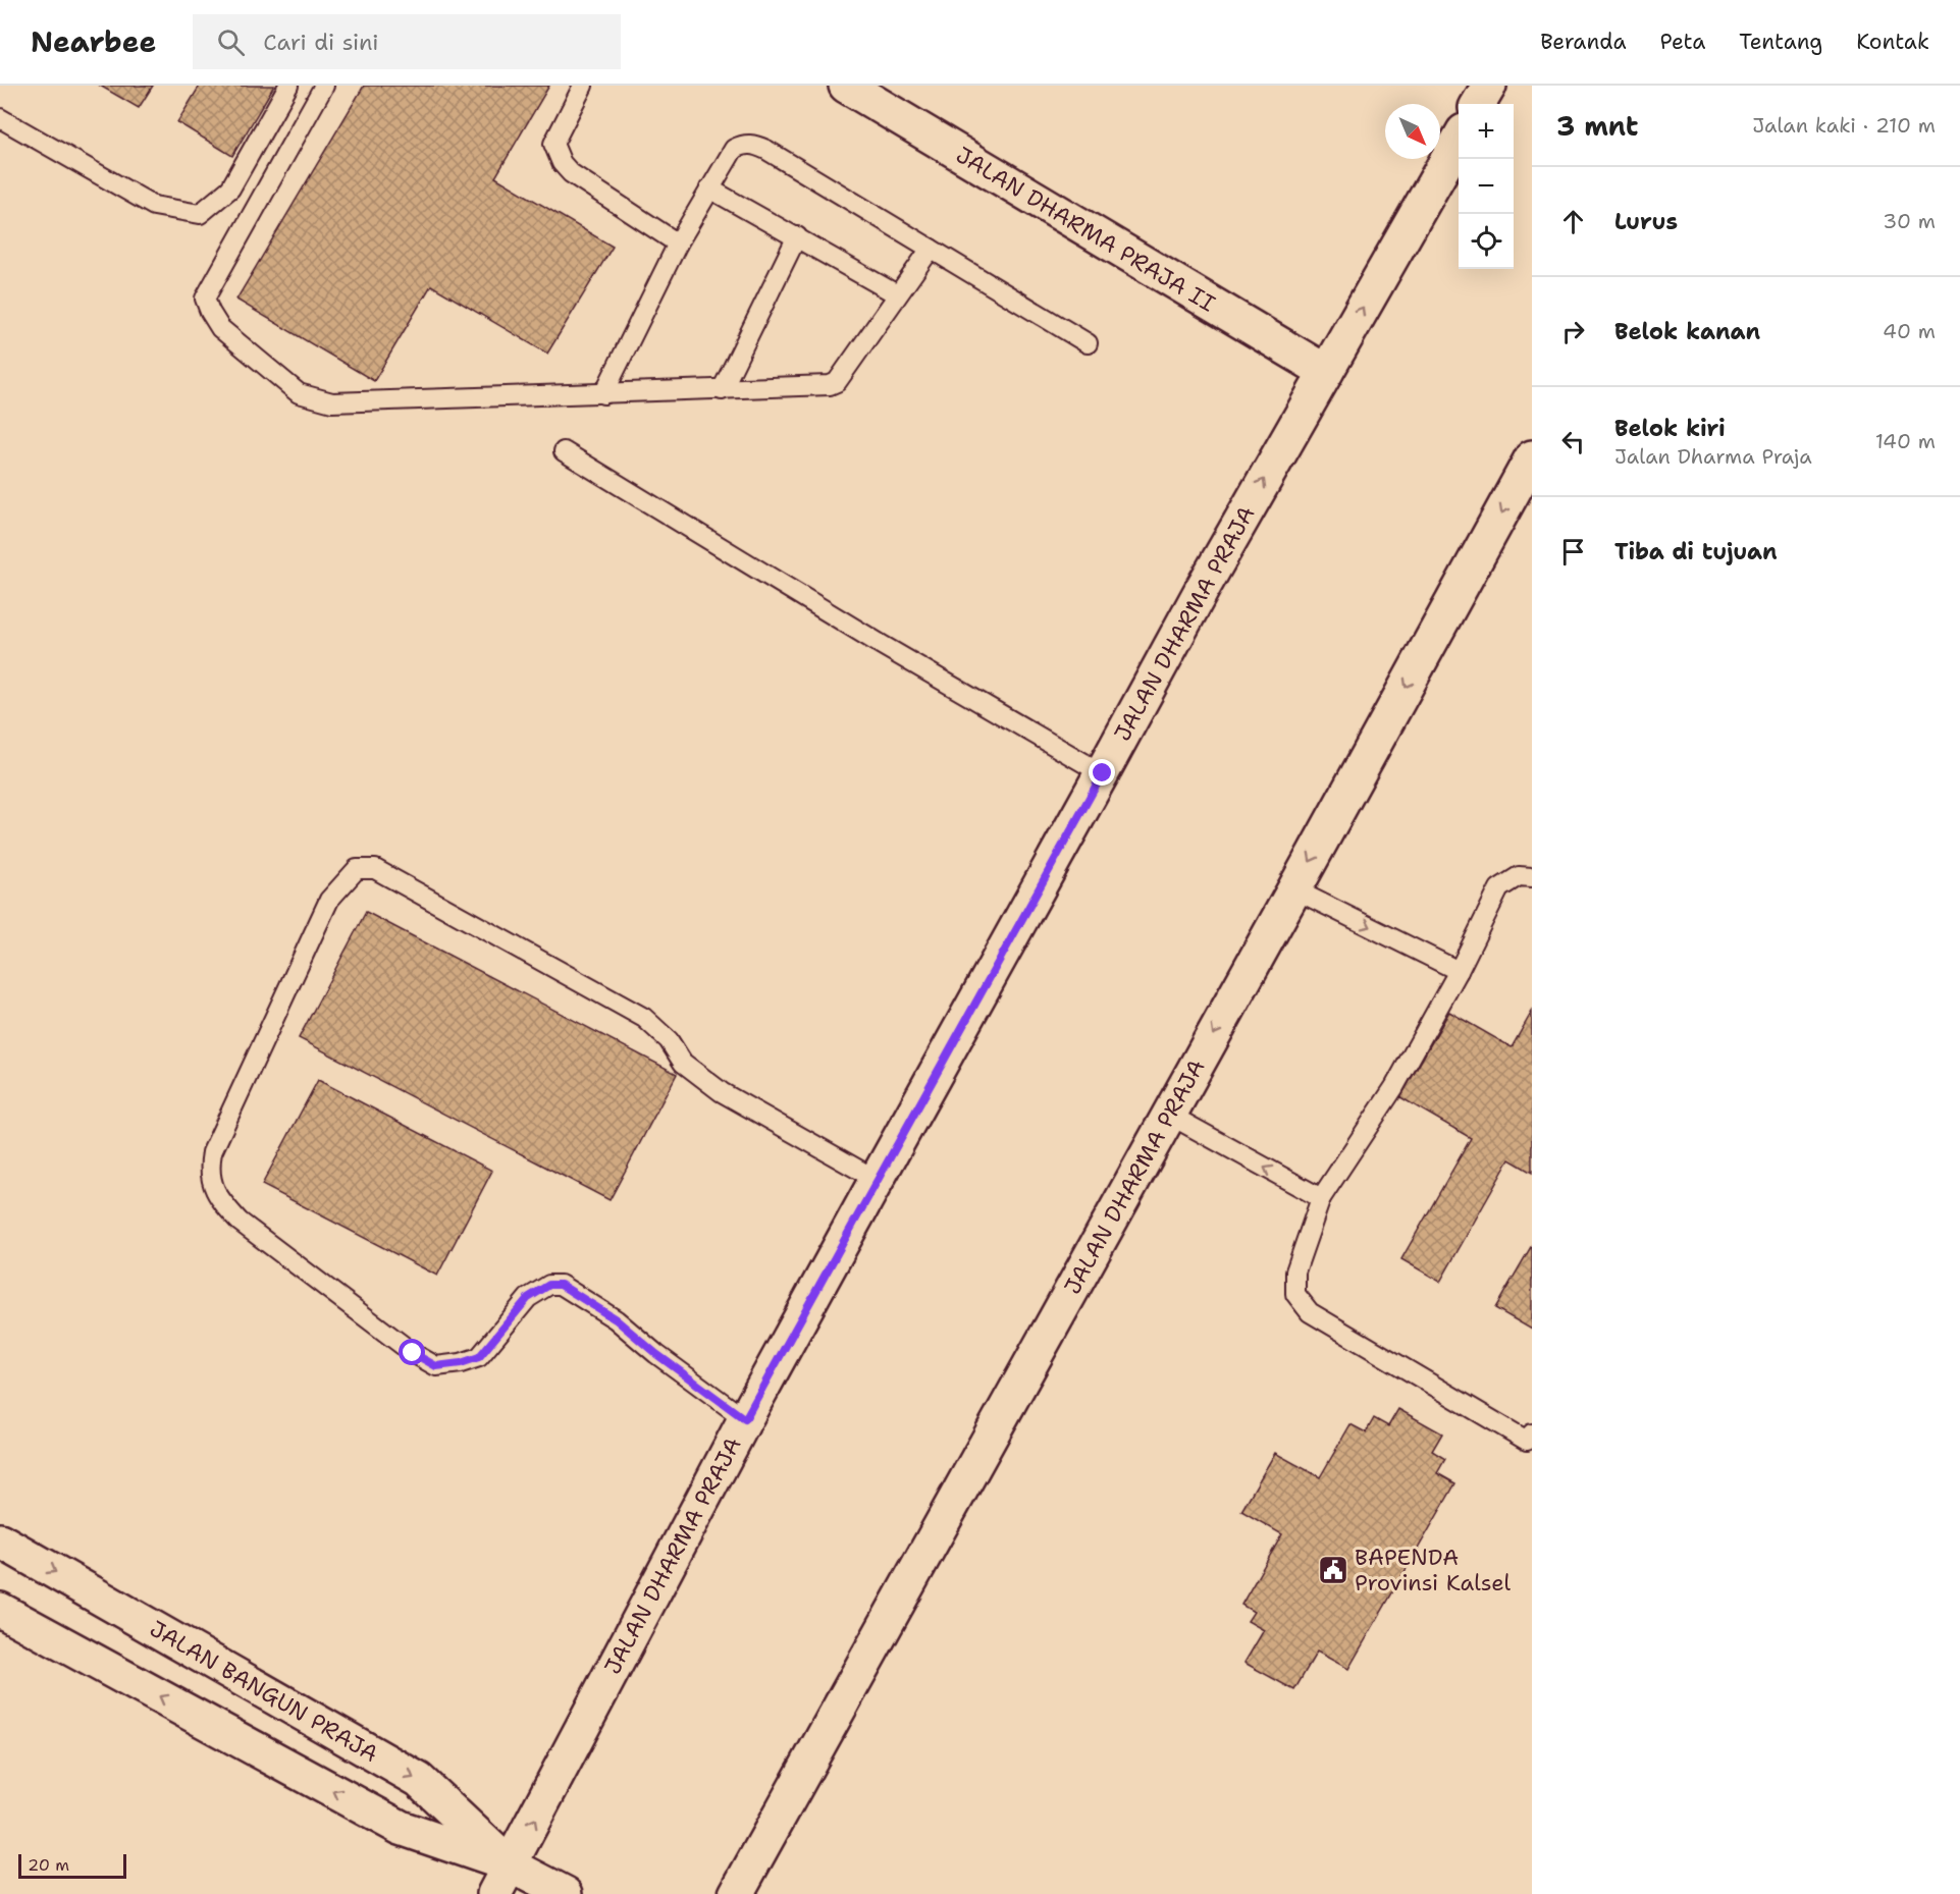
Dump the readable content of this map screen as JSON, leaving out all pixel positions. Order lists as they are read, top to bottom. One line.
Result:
{"streets":{"street":["JALAN DHARMA PRAJA II","JALAN DHARMA PRAJA","JALAN BANGUN PRAJA"]},"crossings":[["JALAN DHARMA PRAJA II","JALAN DHARMA PRAJA"],["JALAN DHARMA PRAJA","JALAN BANGUN PRAJA"]],"places":{"public building":["BAPENDA Provinsi Kalsel"]},"scale_bar":"20 m","north":"bottom right","page":{"header":"Nearbee","search":"Cari di sini","nav":["Beranda","Peta","Tentang","Kontak"],"heading":["3 mnt","Jalan kaki · 210 m"],"map_buttons":["+","−"],"list":[["Lurus","30 m"],["Belok kanan","40 m"],["Belok kiri","Jalan Dharma Praja","140 m"],"Tiba di tujuan"],"scale":"20 m"}}
